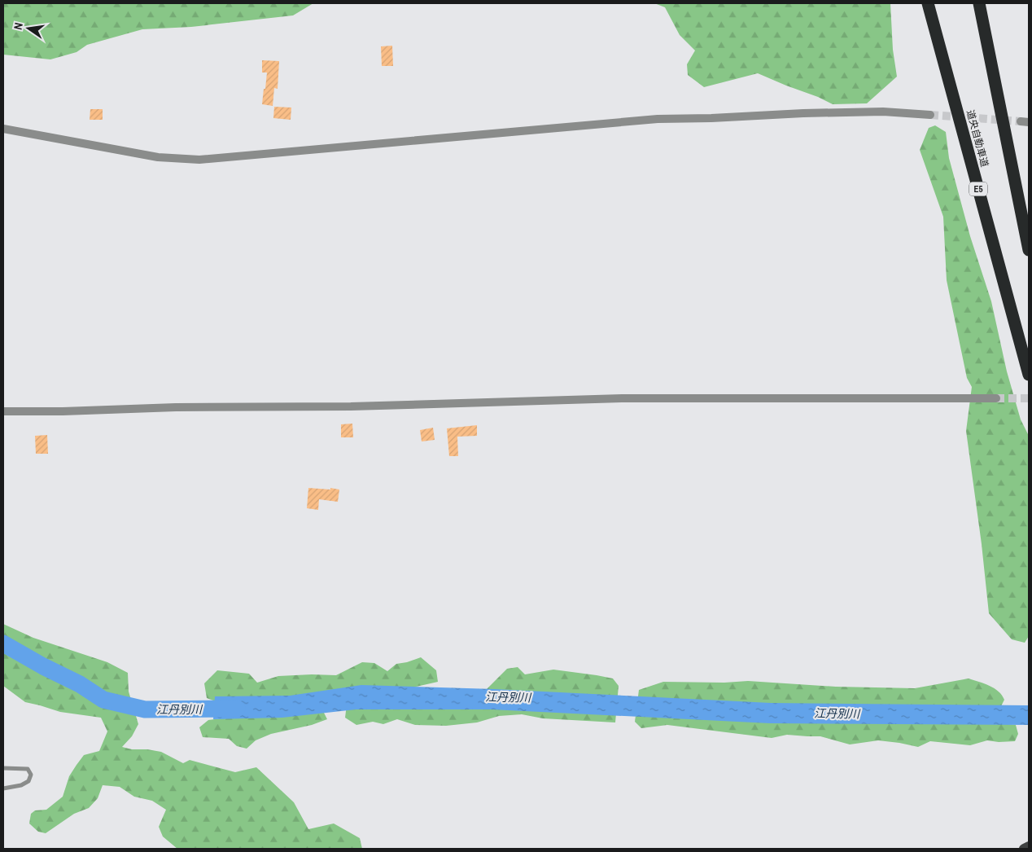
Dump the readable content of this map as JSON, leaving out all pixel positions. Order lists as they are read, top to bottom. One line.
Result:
{"streets":{"highway":["道央自動車道","E5"]},"water":["江丹別川"],"north":"left"}
